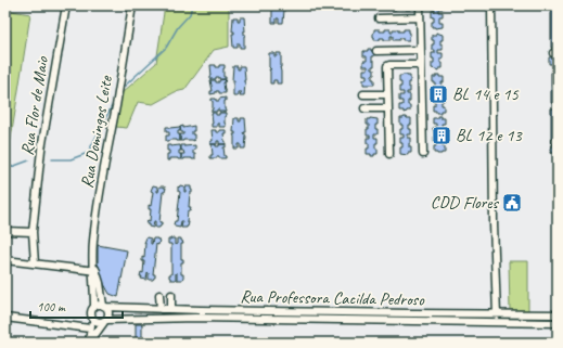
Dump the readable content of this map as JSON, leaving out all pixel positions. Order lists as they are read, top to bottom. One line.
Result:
{"streets":{"street":["Rua Flor de Maio","Rua Domingos Leite","Rua Professora Cacilda Pedroso"]},"crossings":[["Rua Domingos Leite","Rua Professora Cacilda Pedroso"]],"places":{"building":["BL 14 e 15","BL 12 e 13"],"public building":["CDD Flores"]},"scale_bar":"100 m"}
